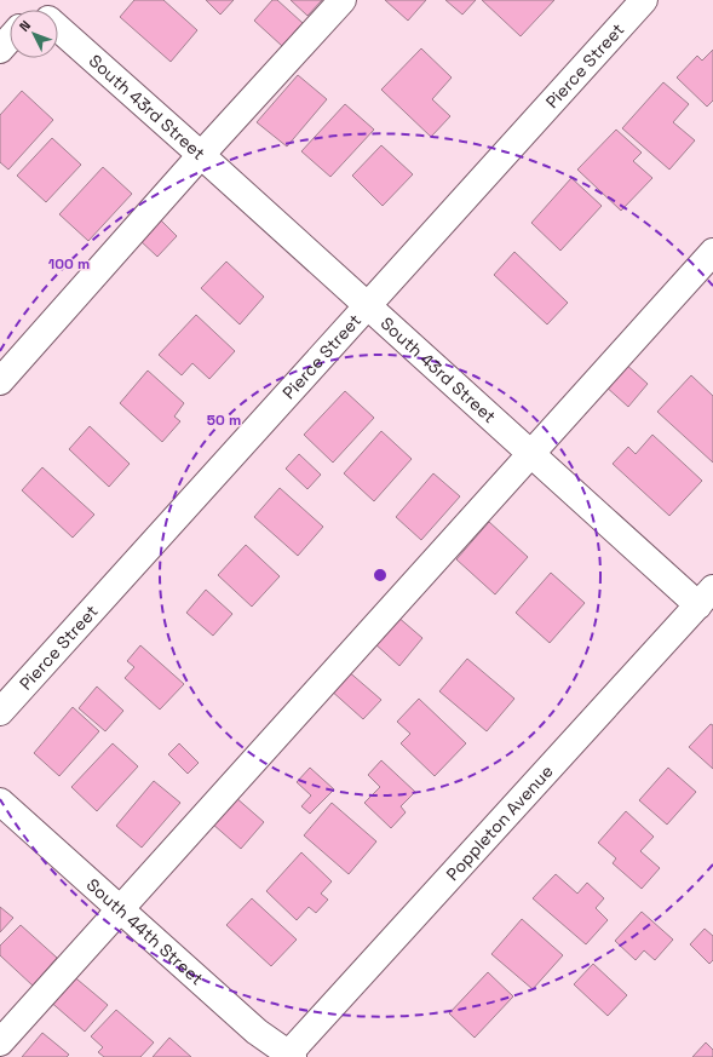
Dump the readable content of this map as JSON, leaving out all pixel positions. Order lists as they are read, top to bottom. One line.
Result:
{"streets":{"street":["Pierce Street","South 43rd Street","Poppleton Avenue","South 44th Street"]},"crossings":[["Pierce Street","South 43rd Street"],["South 43rd Street","Poppleton Avenue"],["Poppleton Avenue","South 44th Street"]],"north":"top left","rings":["100 m","50 m"]}
